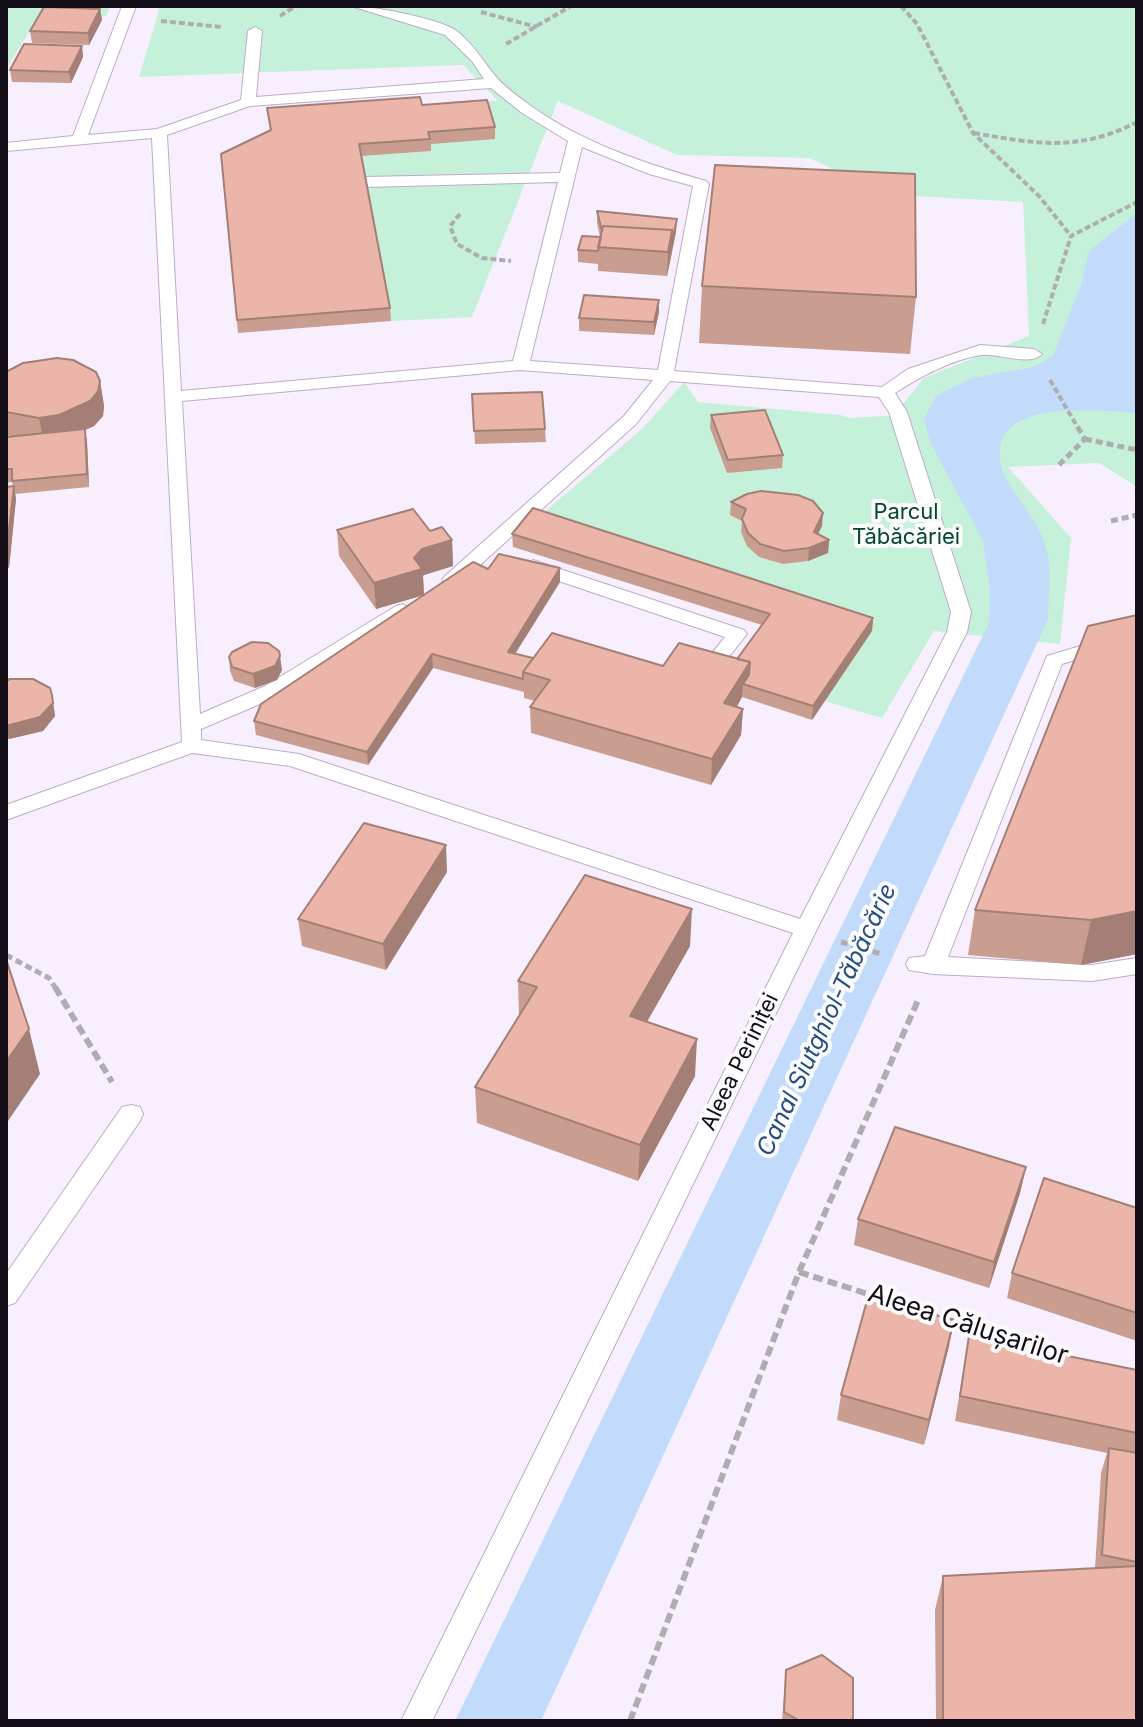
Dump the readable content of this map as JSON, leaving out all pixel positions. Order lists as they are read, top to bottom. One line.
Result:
{"streets":{"lane":["Aleea Periniței"],"path":["Aleea Călușarilor"]},"water":["Canal Siutghiol-Tăbăcărie"],"parks":["Parcul Tăbăcăriei"]}
